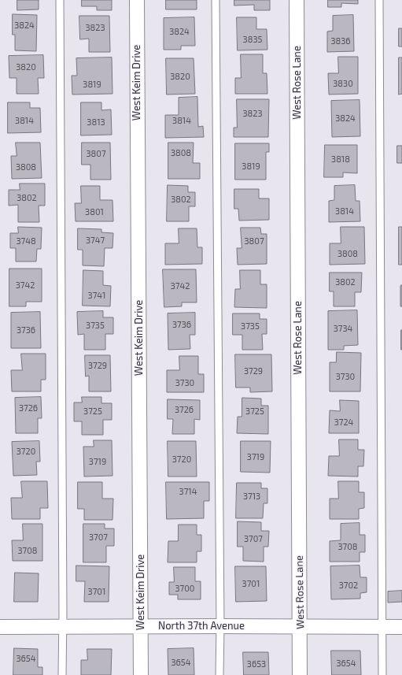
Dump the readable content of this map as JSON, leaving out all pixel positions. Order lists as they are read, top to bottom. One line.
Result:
{"streets":{"street":["West Keim Drive","West Rose Lane","North 37th Avenue"]},"crossings":[["West Keim Drive","North 37th Avenue"],["West Rose Lane","North 37th Avenue"]],"house_numbers":["3824","3823","3824","3835","3836","3820","3820","3830","3819","3823","3824","3814","3814","3813","3808","3807","3818","3819","3808","3802","3802","3814","3801","3747","3748","3807","3808","3802","3742","3742","3741","3736","3735","3735","3734","3736","3729","3729","3730","3730","3726","3726","3725","3725","3724","3720","3719","3720","3719","3714","3713","3707","3707","3708","3708","3701","3702","3700","3701","3654","3654","3654","3653"]}
